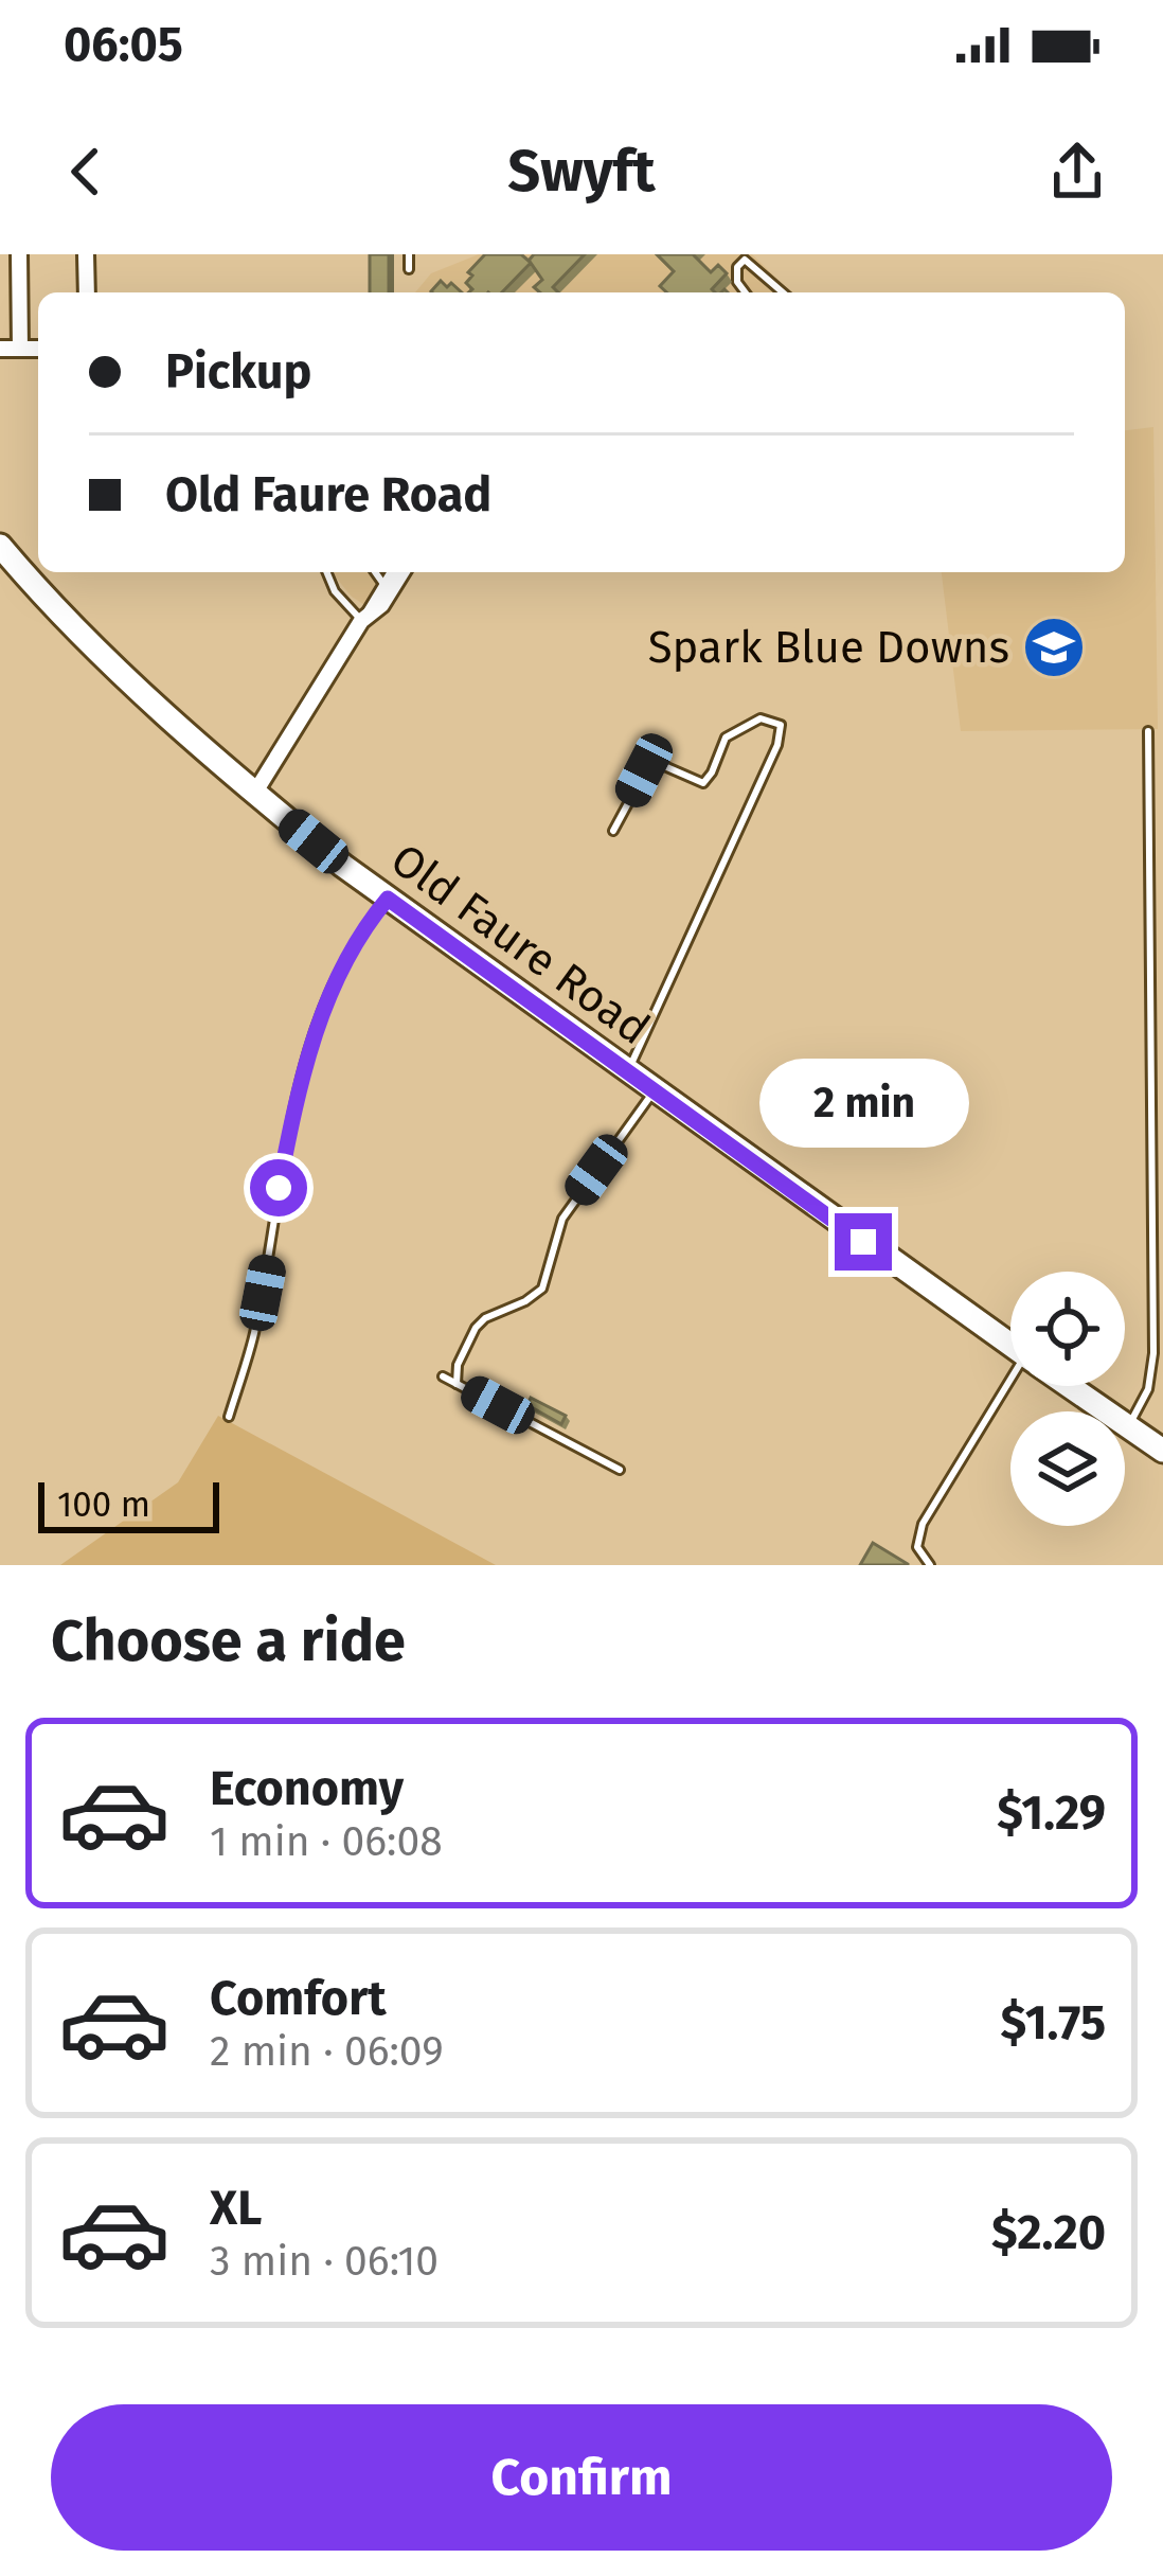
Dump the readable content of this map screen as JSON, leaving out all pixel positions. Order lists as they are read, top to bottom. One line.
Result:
{"streets":{"main road":["Old Faure Road"]},"places":{"school or university":["Spark Blue Downs"]},"scale_bar":"100 m","page":{"status":"06:05","header":"Swyft","banner":["Pickup","Old Faure Road"],"bubble":"2 min","scale":"100 m","heading":"Choose a ride","list":[{"name":"Economy","note":"1 min · 06:08","value":"$1.29"},{"name":"Comfort","note":"2 min · 06:09","value":"$1.75"},{"name":"XL","note":"3 min · 06:10","value":"$2.20"}],"buttons":"Confirm"}}
